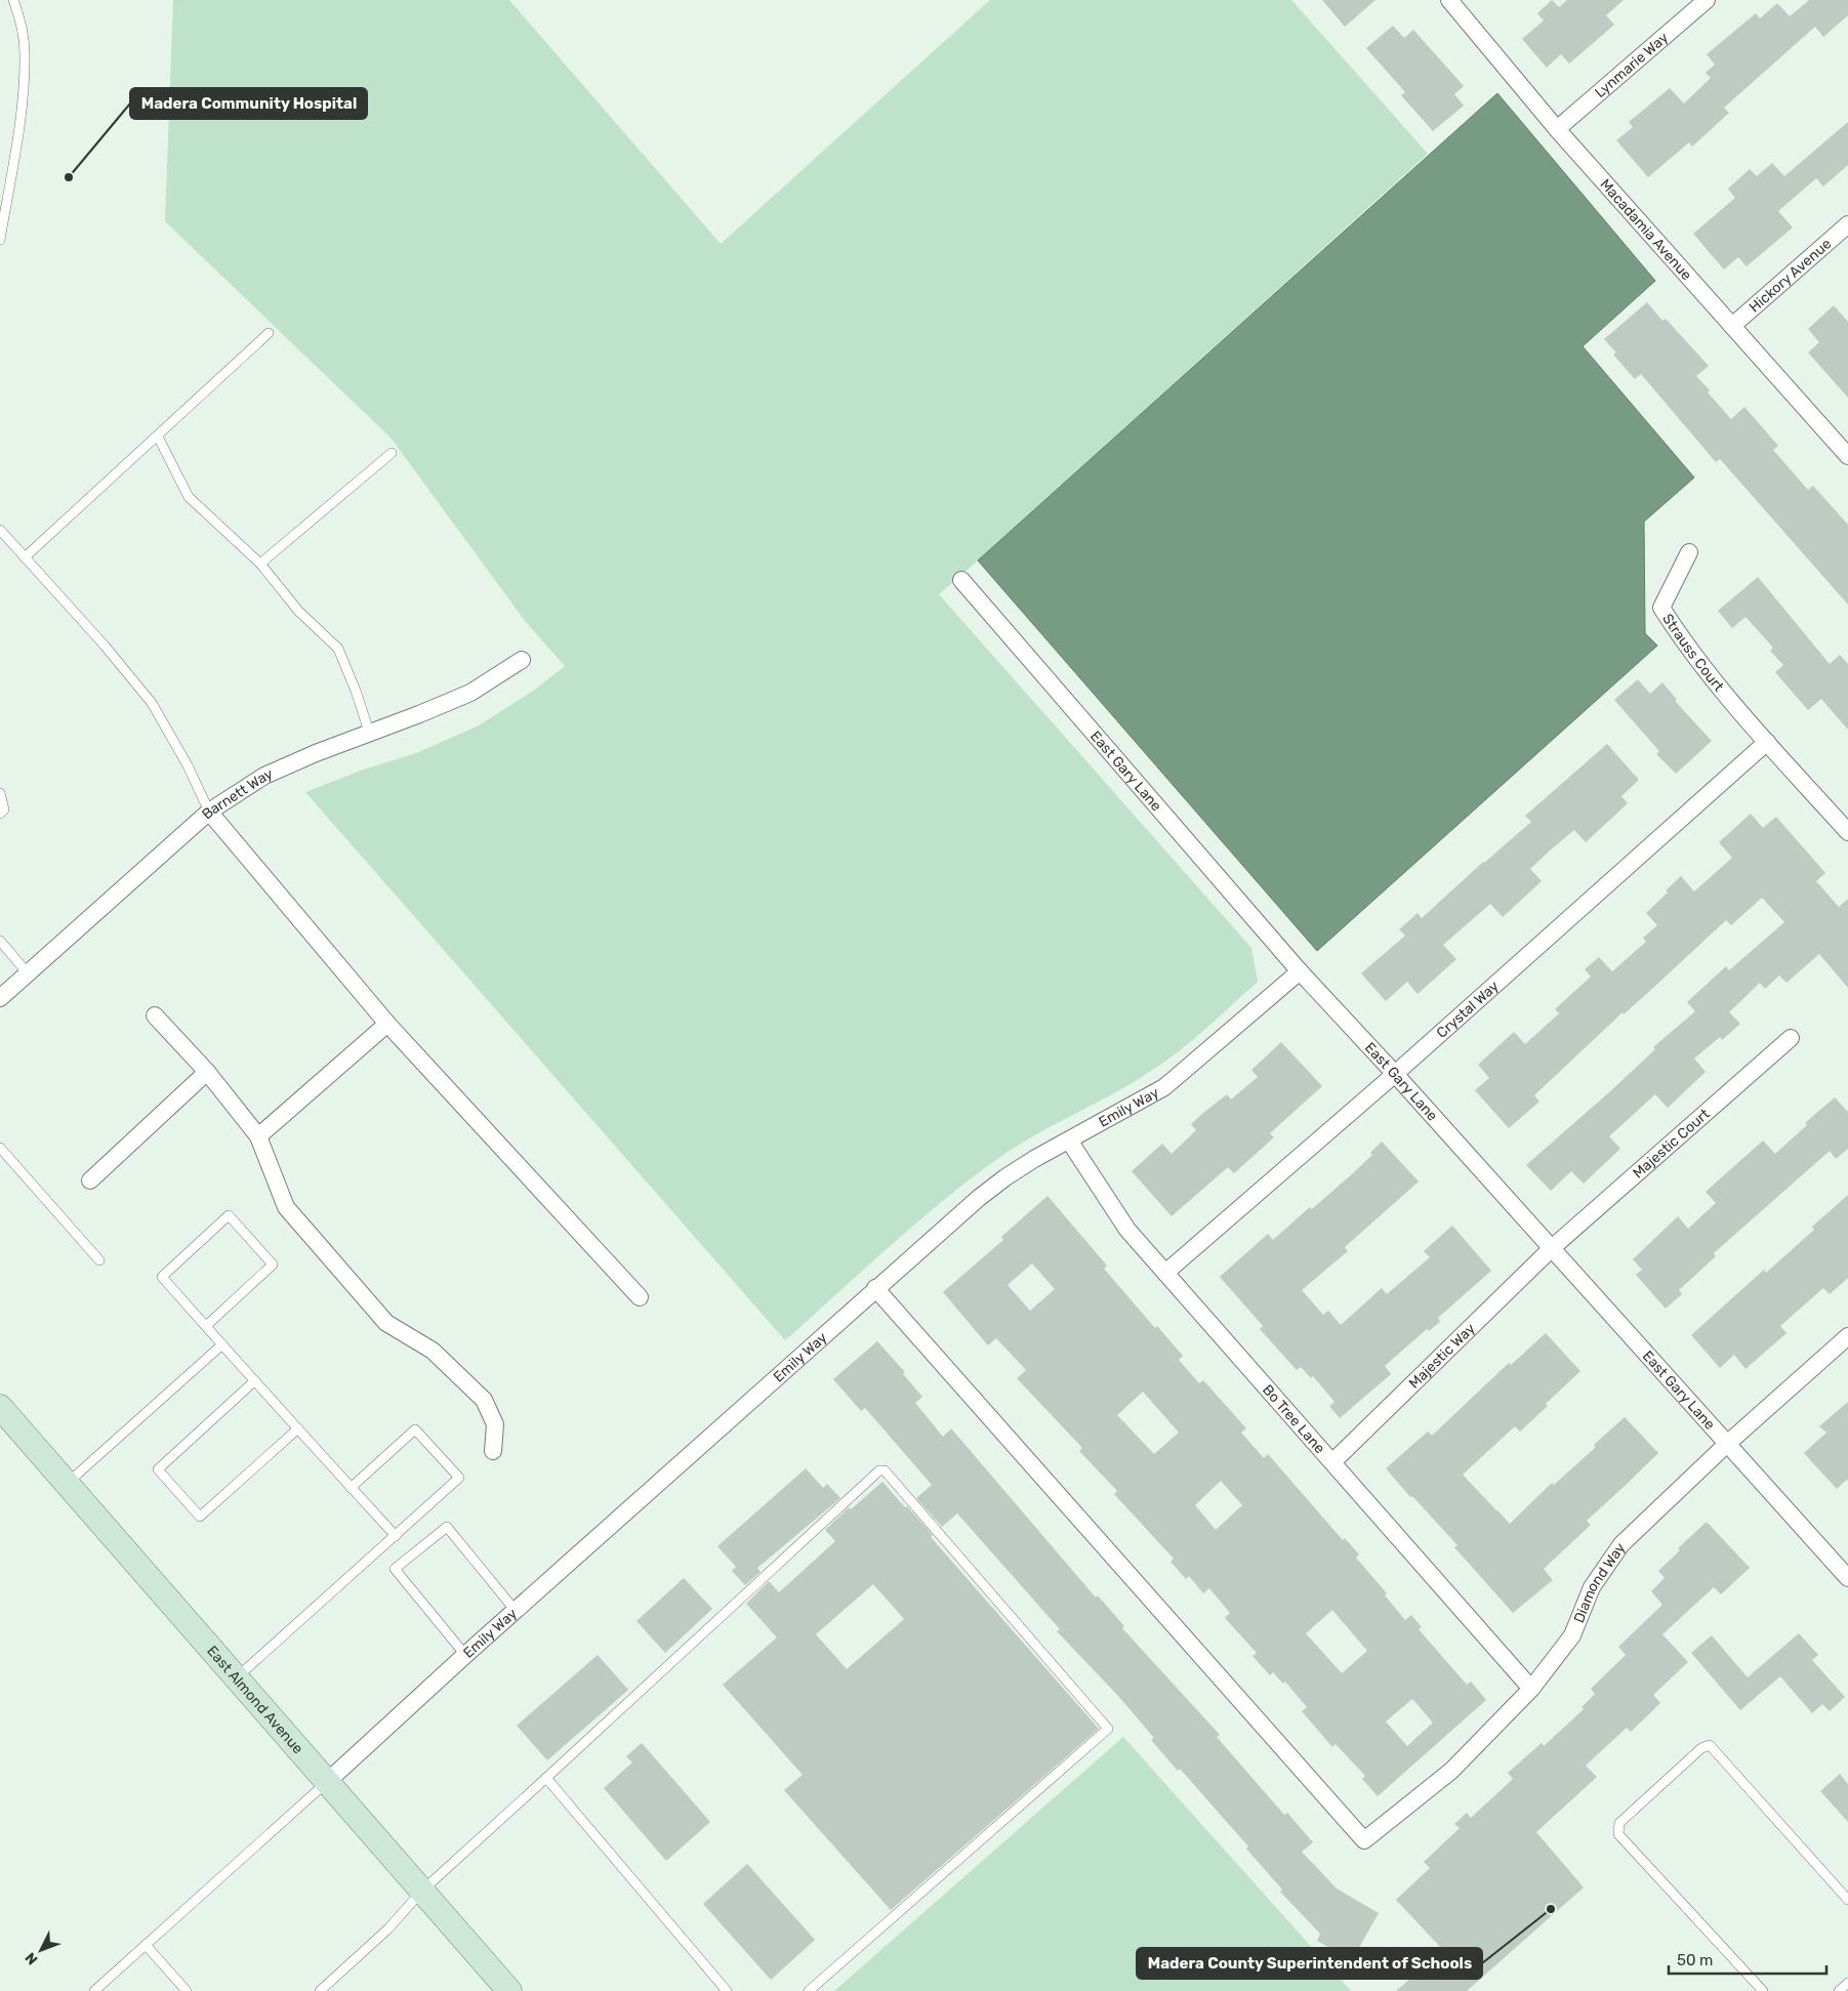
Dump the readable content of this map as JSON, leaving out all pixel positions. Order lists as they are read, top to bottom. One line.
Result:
{"streets":{"main road":["East Almond Avenue"],"street":["Lynmarie Way","Macadamia Avenue","Hickory Avenue","Strauss Court","East Gary Lane","Barnett Way","Crystal Way","Emily Way","Majestic Court","Majestic Way","Bo Tree Lane","Diamond Way"]},"crossings":[["Lynmarie Way","Macadamia Avenue"],["Macadamia Avenue","Hickory Avenue"],["Strauss Court","Crystal Way"],["East Gary Lane","Crystal Way"],["East Gary Lane","Emily Way"],["East Gary Lane","Majestic Court"],["East Gary Lane","Majestic Way"],["East Gary Lane","Diamond Way"],["Crystal Way","Bo Tree Lane"],["Emily Way","Bo Tree Lane"],["Emily Way","Diamond Way"],["Emily Way","East Almond Avenue"],["Majestic Court","Majestic Way"],["Majestic Way","Bo Tree Lane"],["Bo Tree Lane","Diamond Way"]],"places":["Madera Community Hospital","Madera County Superintendent of Schools"],"scale_bar":"50 m","north":"bottom left"}
